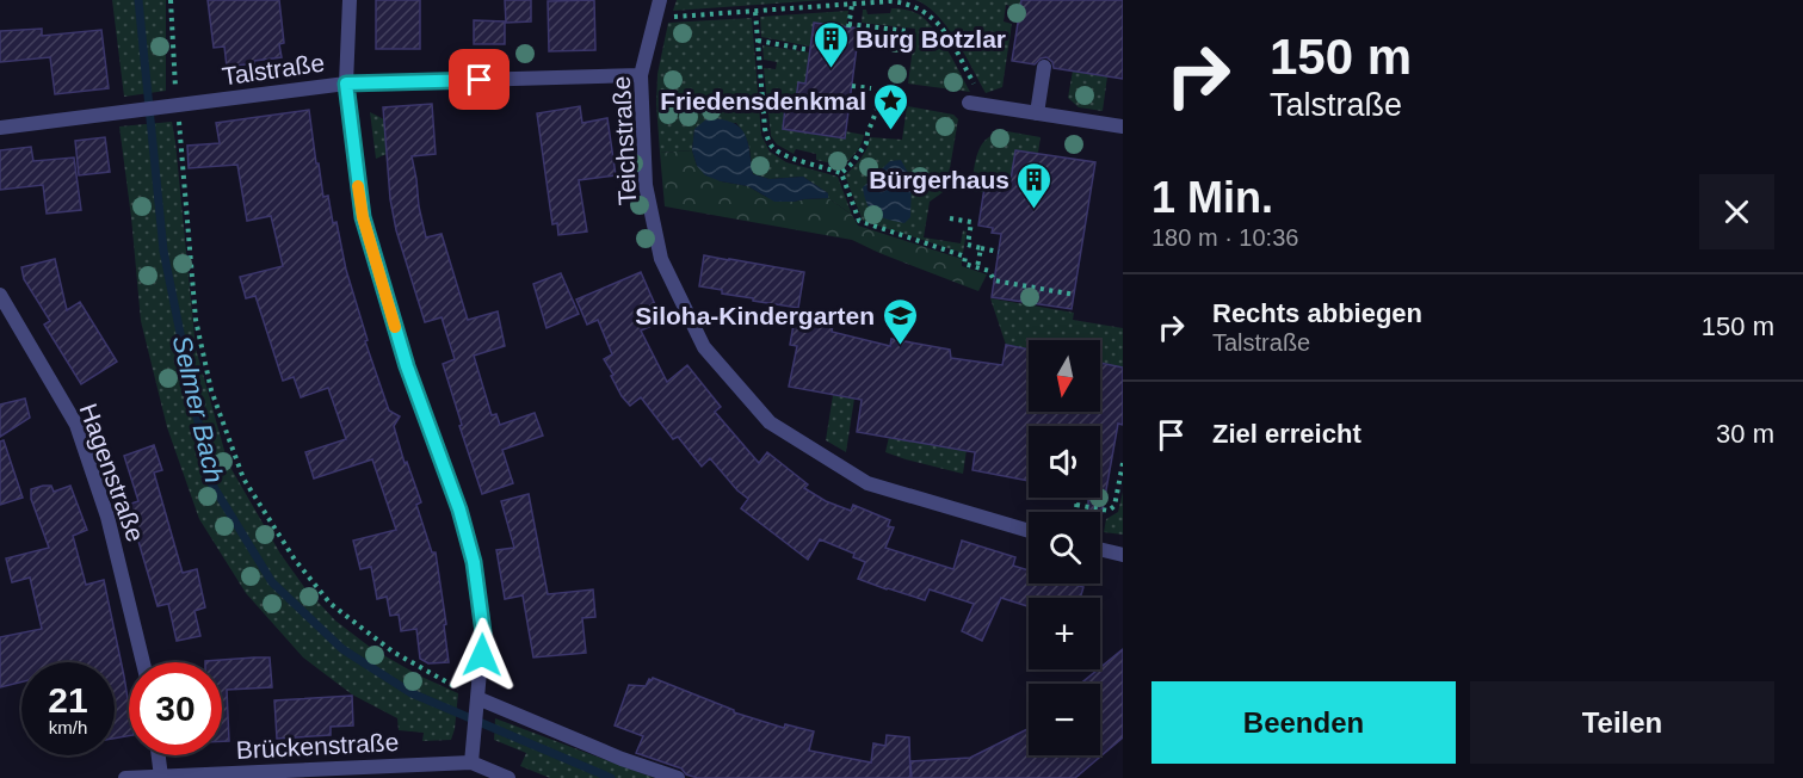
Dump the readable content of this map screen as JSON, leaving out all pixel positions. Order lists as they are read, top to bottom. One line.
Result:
{"streets":{"street":["Talstraße","Teichstraße","Hagenstraße","Brückenstraße"]},"crossings":[["Talstraße","Teichstraße"]],"water":["Selmer Bach"],"places":{"building":["Burg Botzlar","Bürgerhaus"],"place":["Friedensdenkmal"],"school or university":["Siloha-Kindergarten"]},"north":"bottom","page":{"turn":["150 m","Talstraße"],"heading":["1 Min.","180 m · 10:36"],"list":[{"name":"Rechts abbiegen","note":"Talstraße","value":"150 m"},{"name":"Ziel erreicht","value":"30 m"}],"map_buttons":["+","−"],"speed":"21 km/h","limit":"30","buttons":["Beenden","Teilen"]}}
